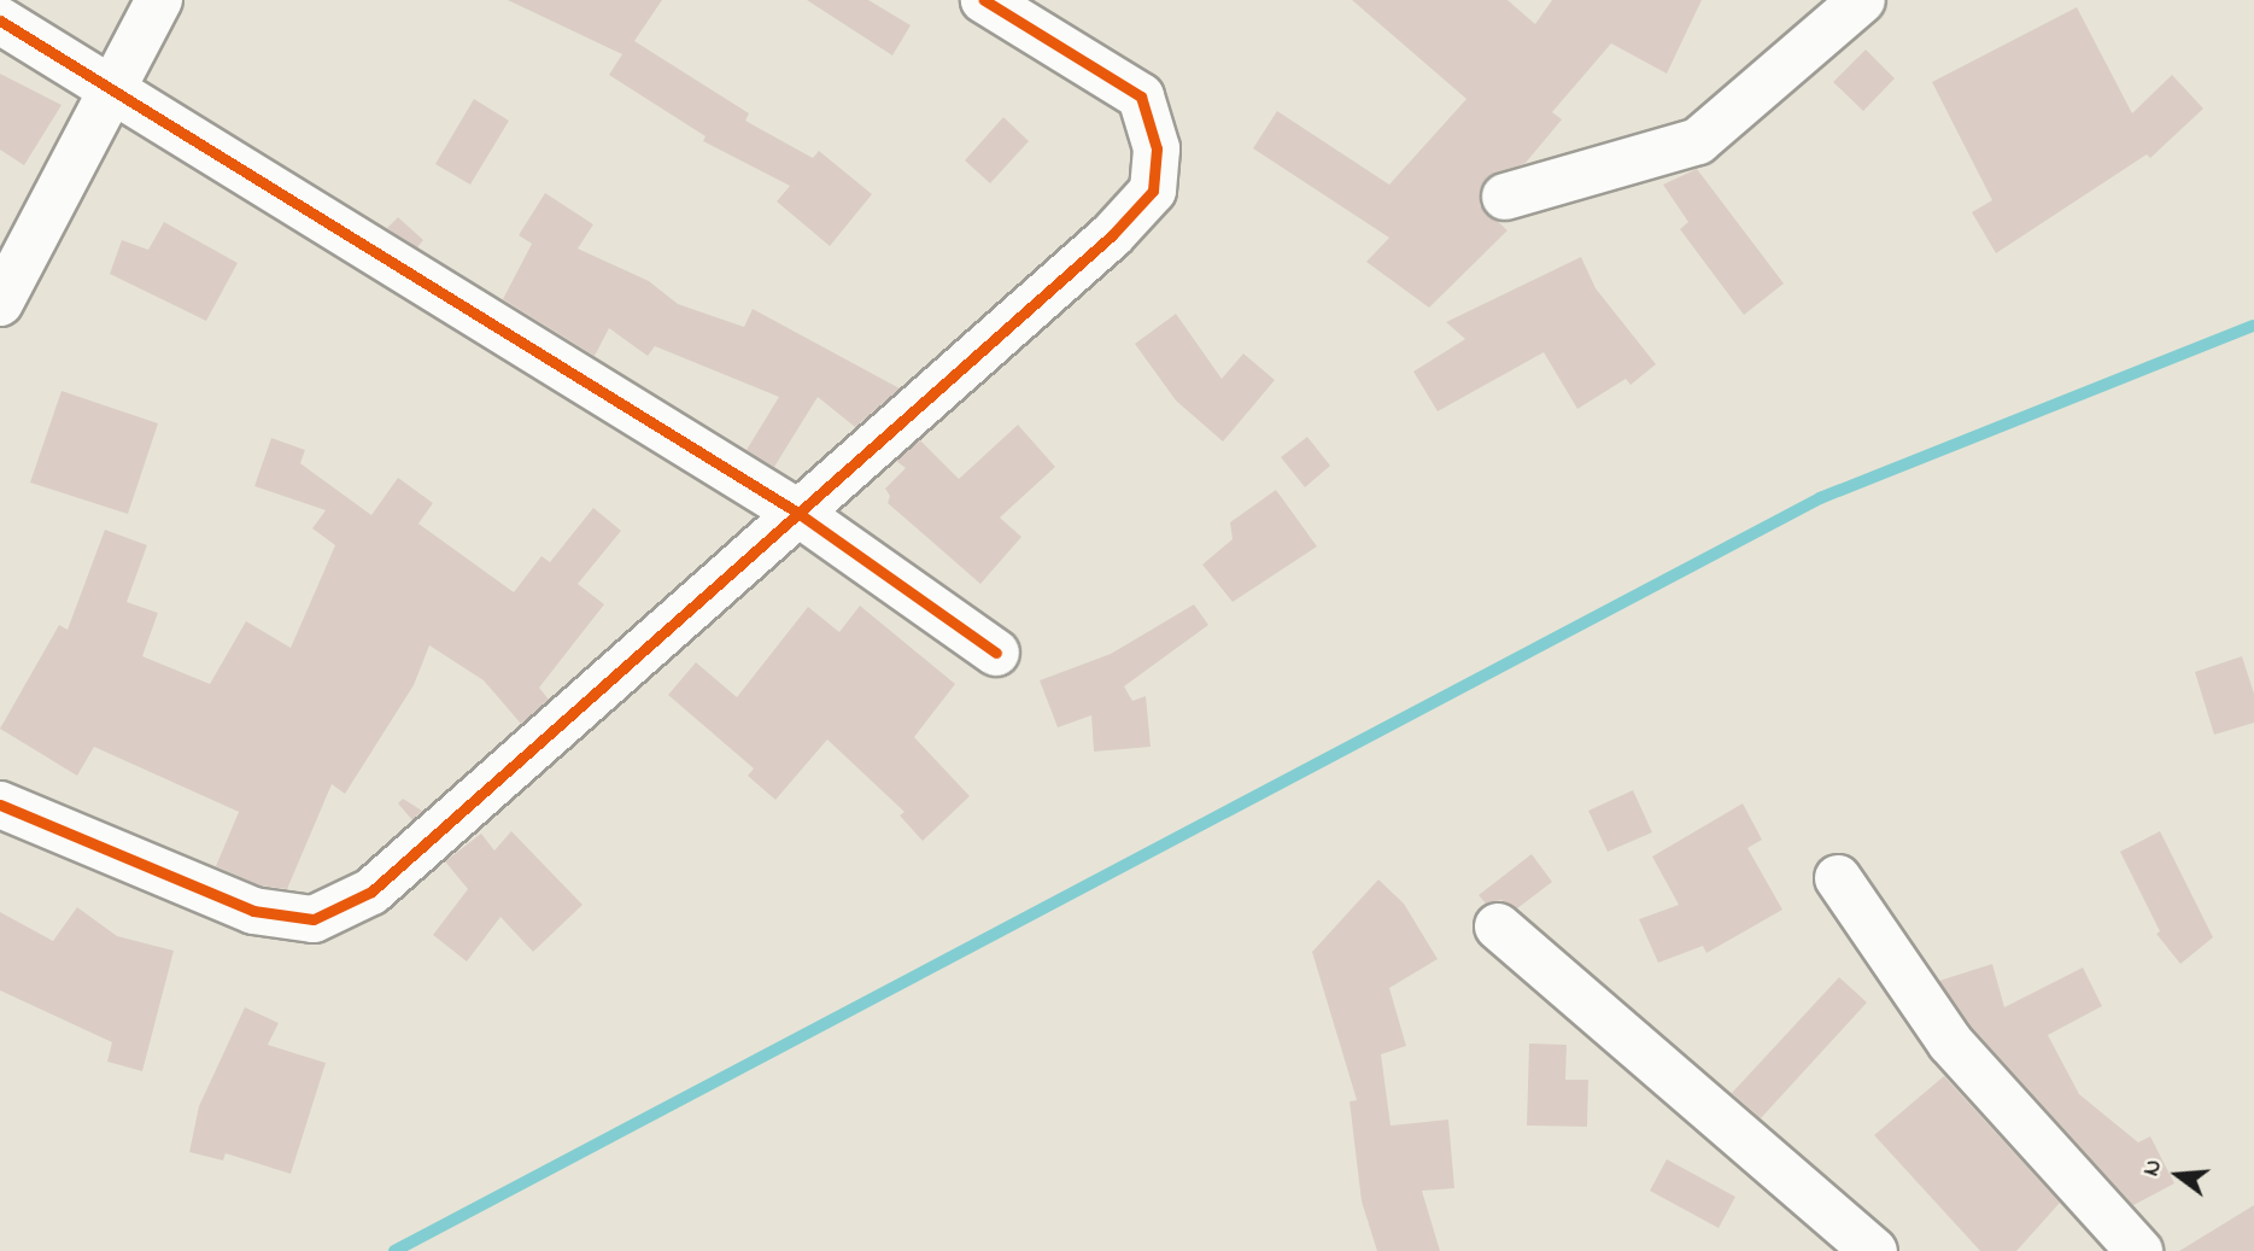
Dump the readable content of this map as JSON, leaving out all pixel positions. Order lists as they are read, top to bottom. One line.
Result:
{"north":"left"}
